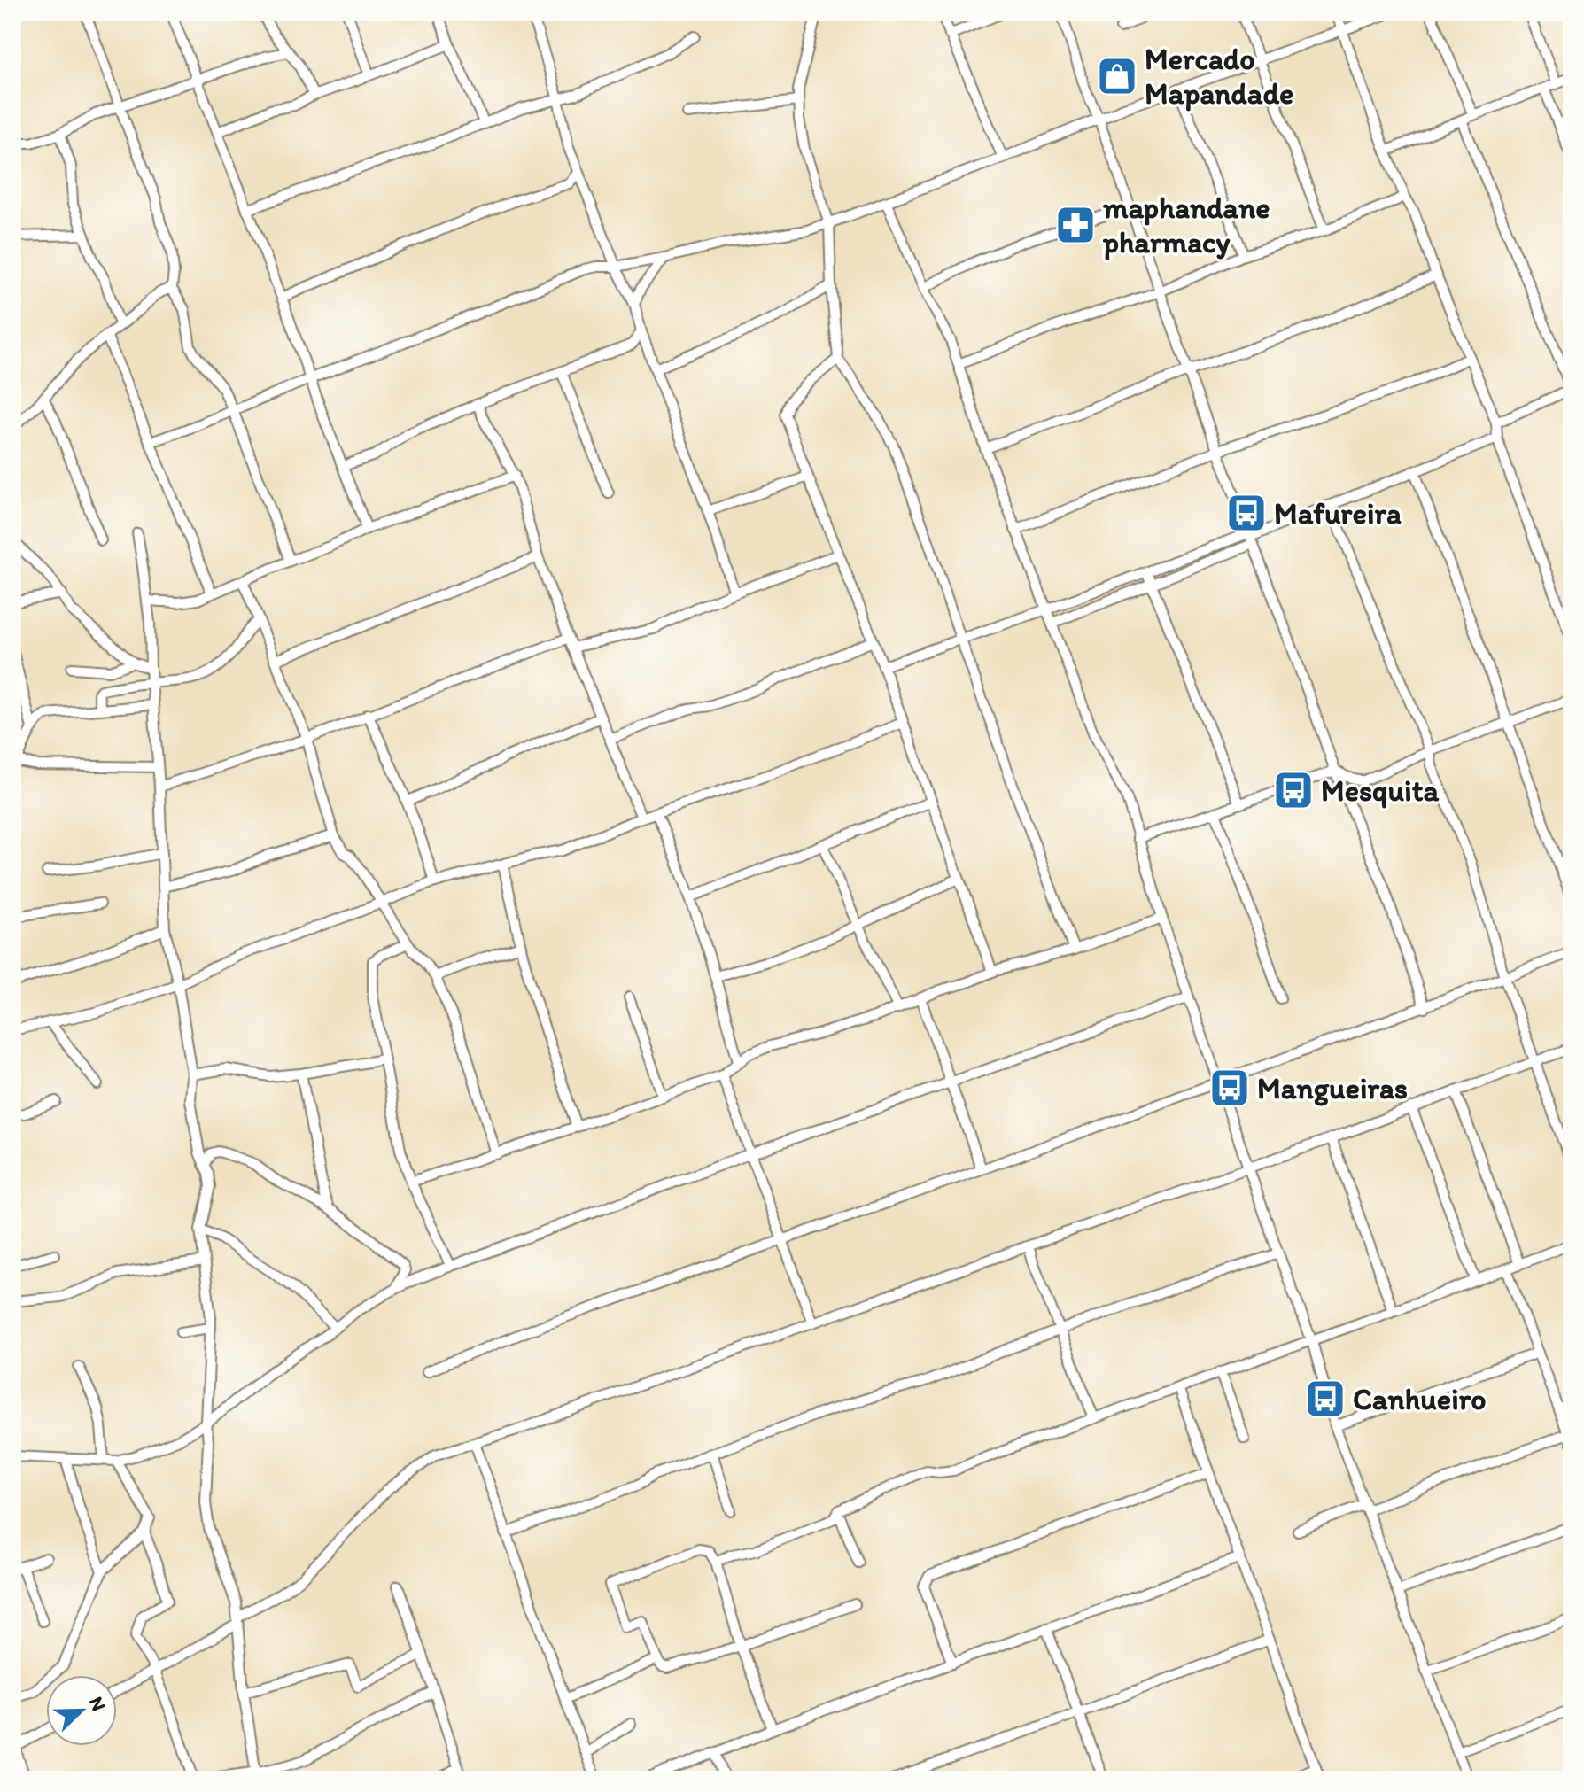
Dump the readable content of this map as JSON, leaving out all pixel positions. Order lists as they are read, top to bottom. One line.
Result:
{"places":{"shop":["Mercado Mapandade"],"pharmacy":["maphandane pharmacy"],"bus stop":["Mafureira","Mesquita","Mangueiras","Canhueiro"]},"north":"top right"}
